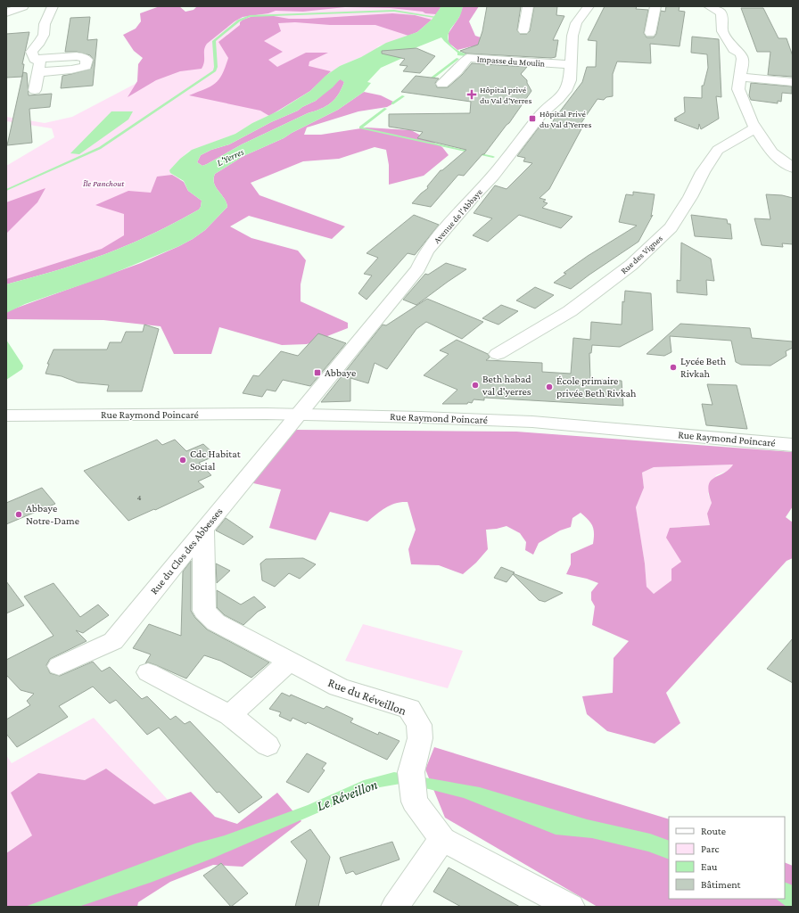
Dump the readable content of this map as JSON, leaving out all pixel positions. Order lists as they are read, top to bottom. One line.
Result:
{"streets":{"street":["Impasse du Moulin","Avenue de l'Abbaye","Rue des Vignes","Rue Raymond Poincaré","Rue du Clos des Abbesses","Rue du Réveillon"]},"crossings":[["Impasse du Moulin","Avenue de l'Abbaye"],["Avenue de l'Abbaye","Rue Raymond Poincaré"],["Avenue de l'Abbaye","Rue du Clos des Abbesses"],["Rue Raymond Poincaré","Rue du Clos des Abbesses"],["Rue du Clos des Abbesses","Rue du Réveillon"]],"water":["L'Yerres","Le Réveillon"],"parks":["Île Panchout"],"places":{"health":["Hôpital privé du Val d'Yerres"],"transit":["Hôpital Privé du Val d'Yerres","Abbaye"],"other":["Lycée Beth Rivkah","Beth habad val d'yerres","École primaire privée Beth Rivkah","Cdc Habitat Social","Abbaye Notre-Dame"]},"house_numbers":["4"],"legend":["Route","Parc","Eau","Bâtiment"]}
